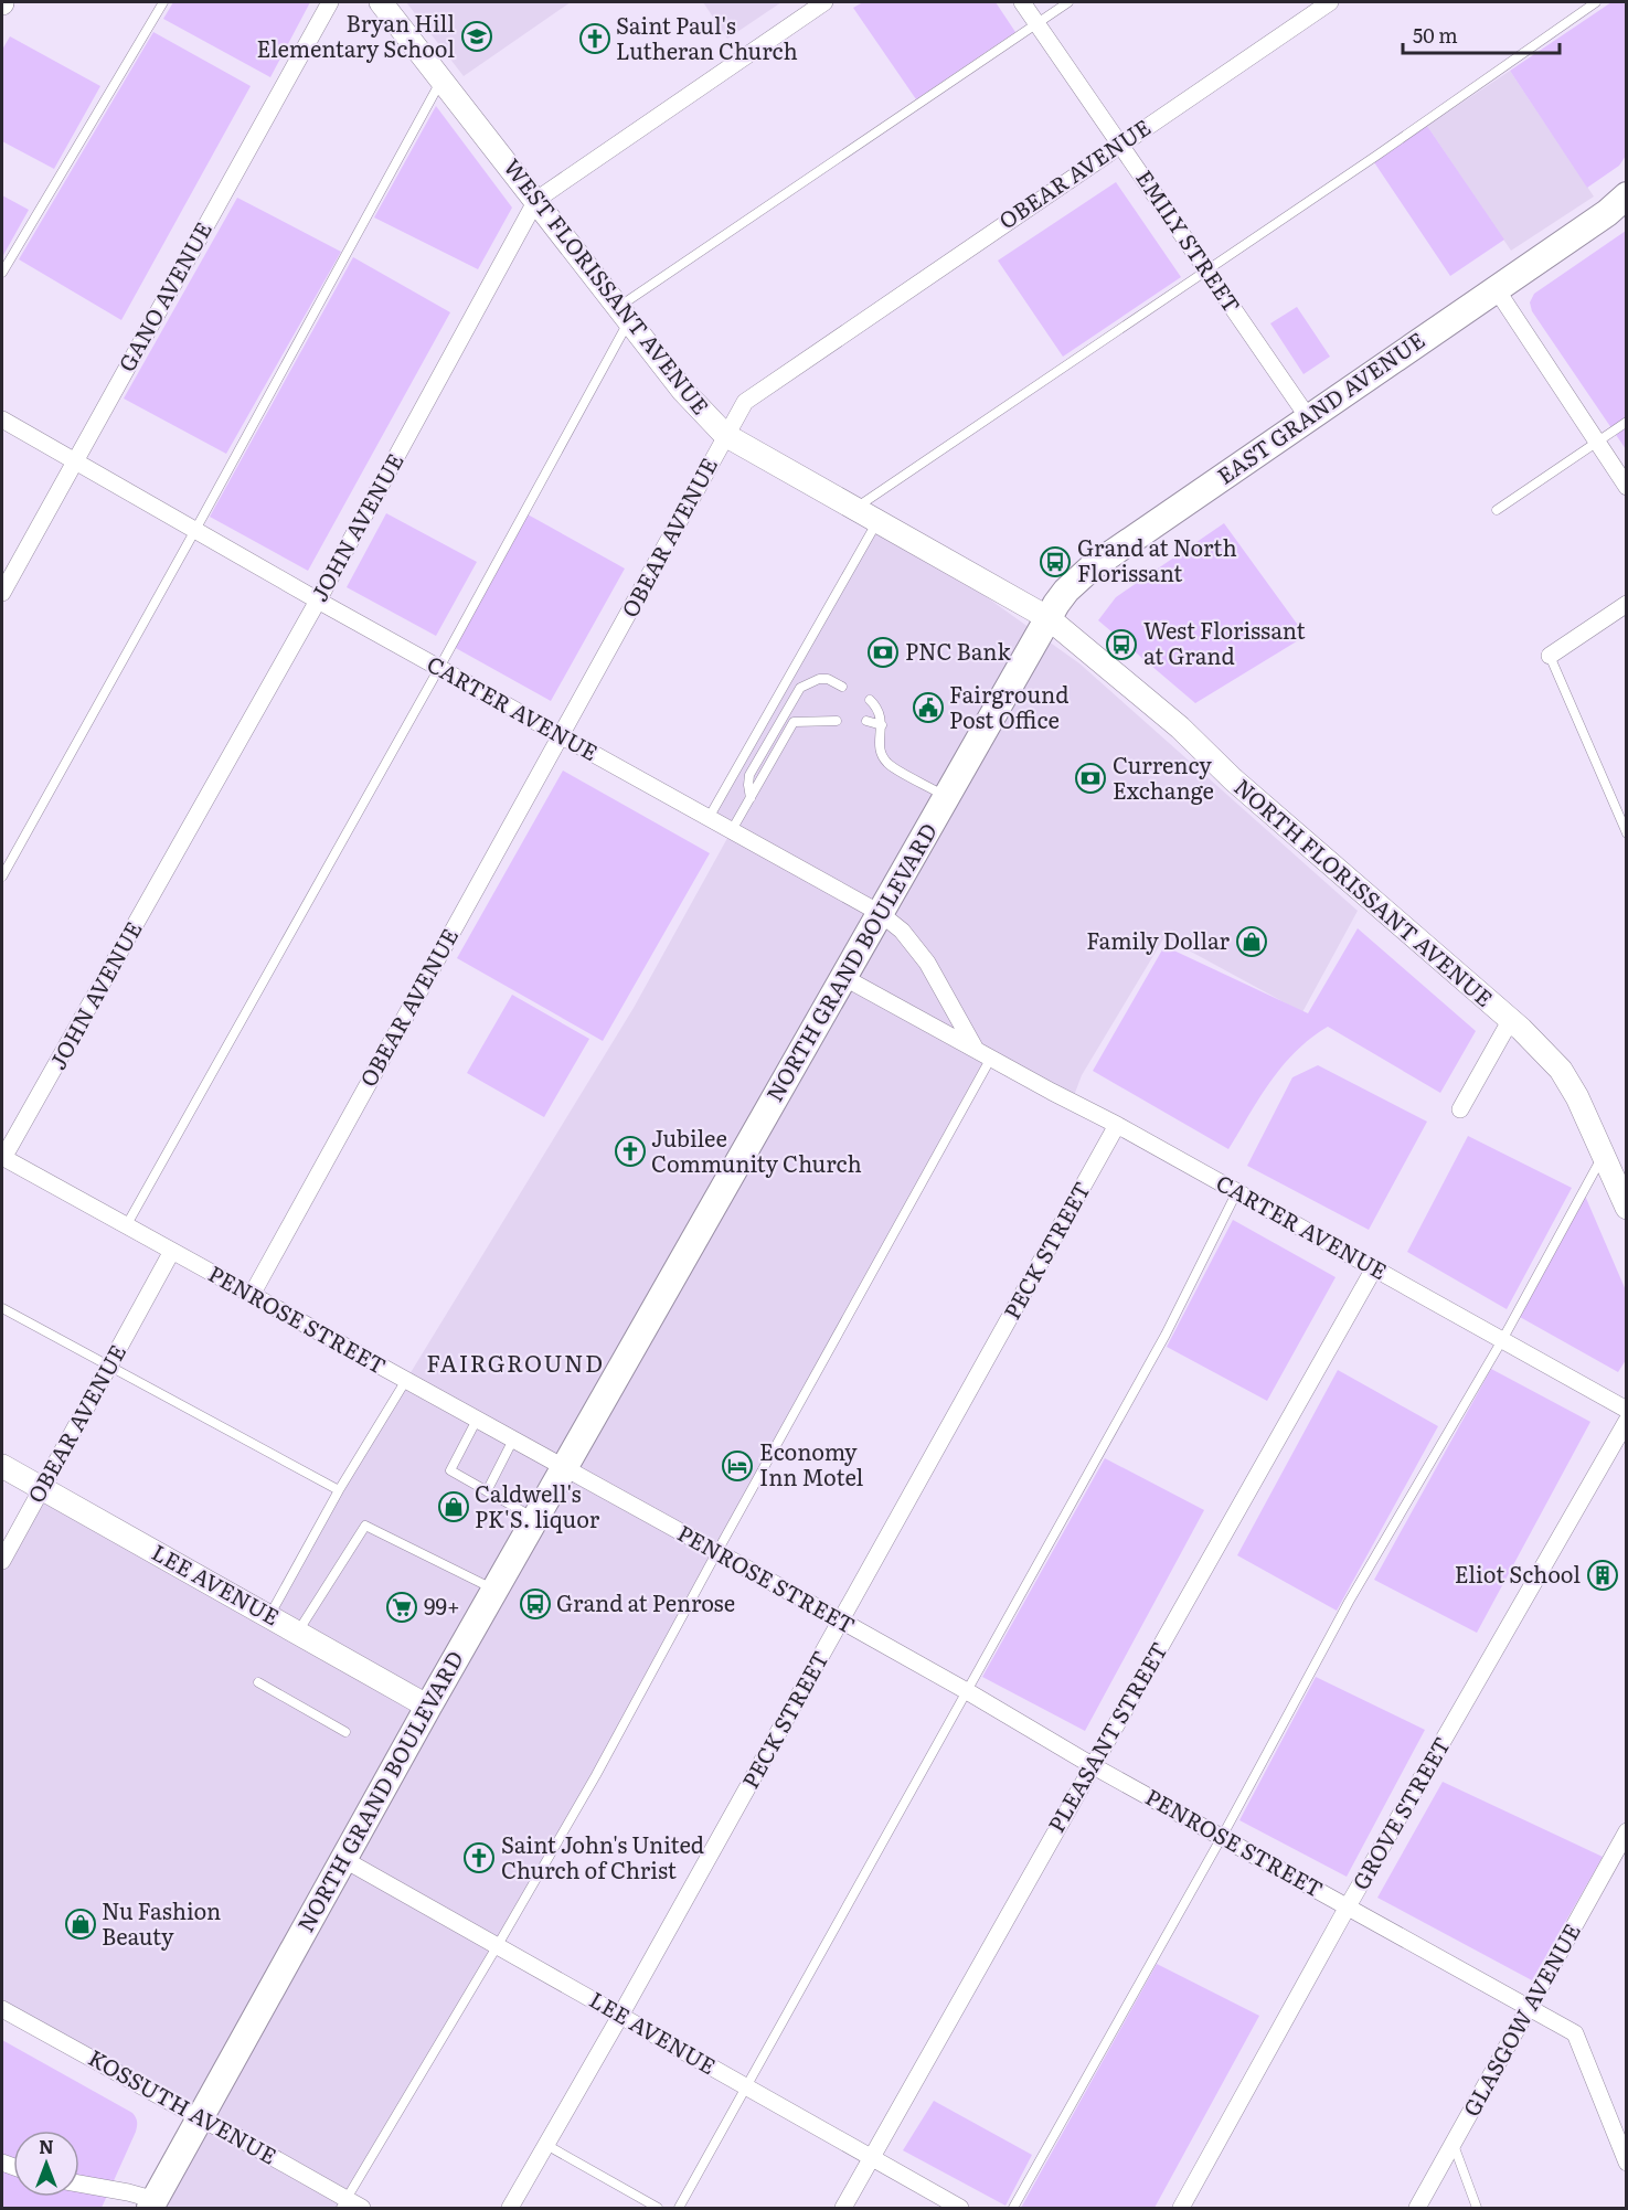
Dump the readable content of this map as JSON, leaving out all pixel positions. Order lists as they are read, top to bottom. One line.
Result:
{"streets":{"main road":["WEST FLORISSANT AVENUE","EAST GRAND AVENUE","NORTH FLORISSANT AVENUE","NORTH GRAND BOULEVARD","LEE AVENUE"],"street":["OBEAR AVENUE","EMILY STREET","GANO AVENUE","JOHN AVENUE","CARTER AVENUE","PECK STREET","PENROSE STREET","PLEASANT STREET","GROVE STREET","GLASGOW AVENUE","KOSSUTH AVENUE"]},"crossings":[["OBEAR AVENUE","EMILY STREET"],["OBEAR AVENUE","WEST FLORISSANT AVENUE"],["OBEAR AVENUE","CARTER AVENUE"],["OBEAR AVENUE","PENROSE STREET"],["OBEAR AVENUE","LEE AVENUE"],["EMILY STREET","EAST GRAND AVENUE"],["WEST FLORISSANT AVENUE","EAST GRAND AVENUE"],["WEST FLORISSANT AVENUE","JOHN AVENUE"],["WEST FLORISSANT AVENUE","NORTH FLORISSANT AVENUE"],["WEST FLORISSANT AVENUE","NORTH GRAND BOULEVARD"],["GANO AVENUE","CARTER AVENUE"],["EAST GRAND AVENUE","NORTH FLORISSANT AVENUE"],["EAST GRAND AVENUE","NORTH GRAND BOULEVARD"],["JOHN AVENUE","CARTER AVENUE"],["JOHN AVENUE","PENROSE STREET"],["CARTER AVENUE","NORTH GRAND BOULEVARD"],["CARTER AVENUE","PECK STREET"],["CARTER AVENUE","PLEASANT STREET"],["NORTH FLORISSANT AVENUE","NORTH GRAND BOULEVARD"],["NORTH GRAND BOULEVARD","PENROSE STREET"],["NORTH GRAND BOULEVARD","LEE AVENUE"],["NORTH GRAND BOULEVARD","KOSSUTH AVENUE"],["PECK STREET","PENROSE STREET"],["PECK STREET","LEE AVENUE"],["PENROSE STREET","PLEASANT STREET"],["PENROSE STREET","GROVE STREET"],["PENROSE STREET","GLASGOW AVENUE"],["LEE AVENUE","PLEASANT STREET"]],"districts":["FAIRGROUND"],"places":{"school or university":["Bryan Hill Elementary School"],"church":["Saint Paul's Lutheran Church","Jubilee Community Church","Saint John's United Church of Christ"],"bus stop":["Grand at North Florissant","West Florissant at Grand","Grand at Penrose"],"bank":["PNC Bank","Currency Exchange"],"public building":["Fairground Post Office"],"shop":["Family Dollar","Caldwell's PK'S. liquor","Nu Fashion Beauty"],"hotel":["Economy Inn Motel"],"building":["Eliot School"],"supermarket":["99+"]},"scale_bar":"50 m","north":"top"}
